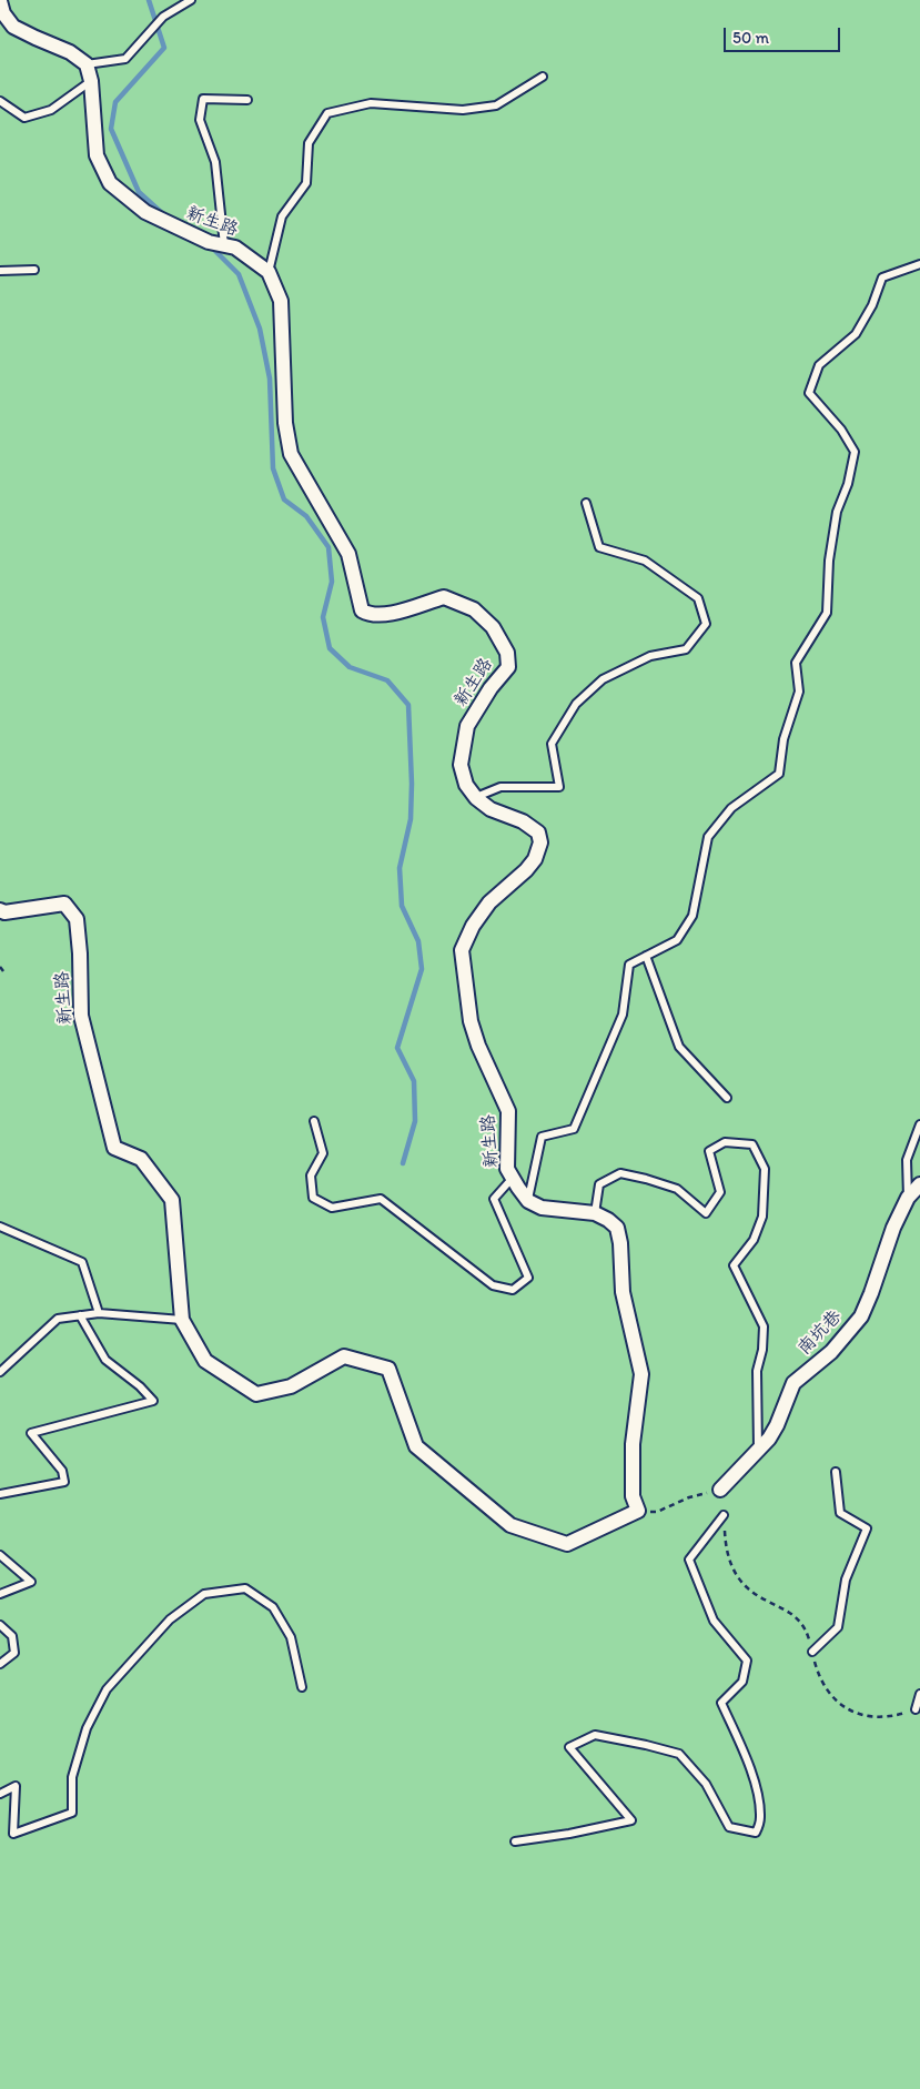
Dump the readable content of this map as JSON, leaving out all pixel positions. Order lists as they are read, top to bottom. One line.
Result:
{"streets":{"street":["新生路","南坑巷"]},"scale_bar":"50 m"}
